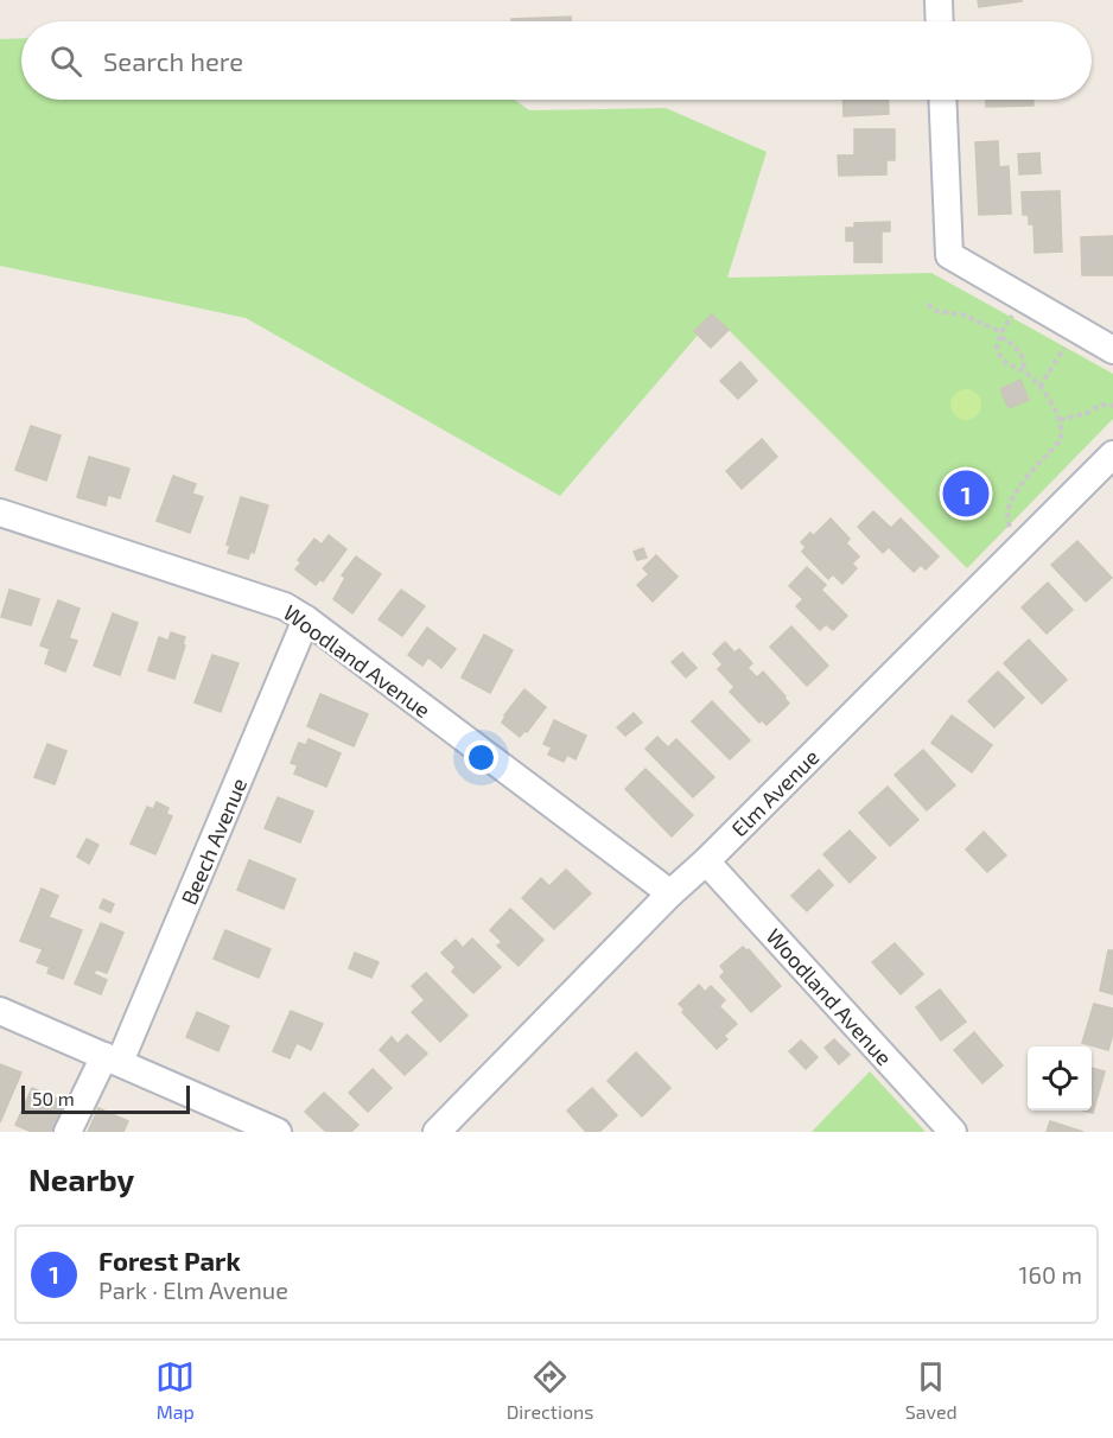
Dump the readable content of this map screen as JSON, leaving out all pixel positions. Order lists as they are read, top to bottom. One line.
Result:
{"streets":{"street":["Woodland Avenue","Elm Avenue","Beech Avenue"]},"crossings":[["Woodland Avenue","Elm Avenue"],["Woodland Avenue","Beech Avenue"]],"scale_bar":"50 m","page":{"search":"Search here","pins":"1","scale":"50 m","heading":"Nearby","list":[{"mark":"1","name":"Forest Park","note":"Park · Elm Avenue","value":"160 m"}],"nav":["Map","Directions","Saved"]}}
